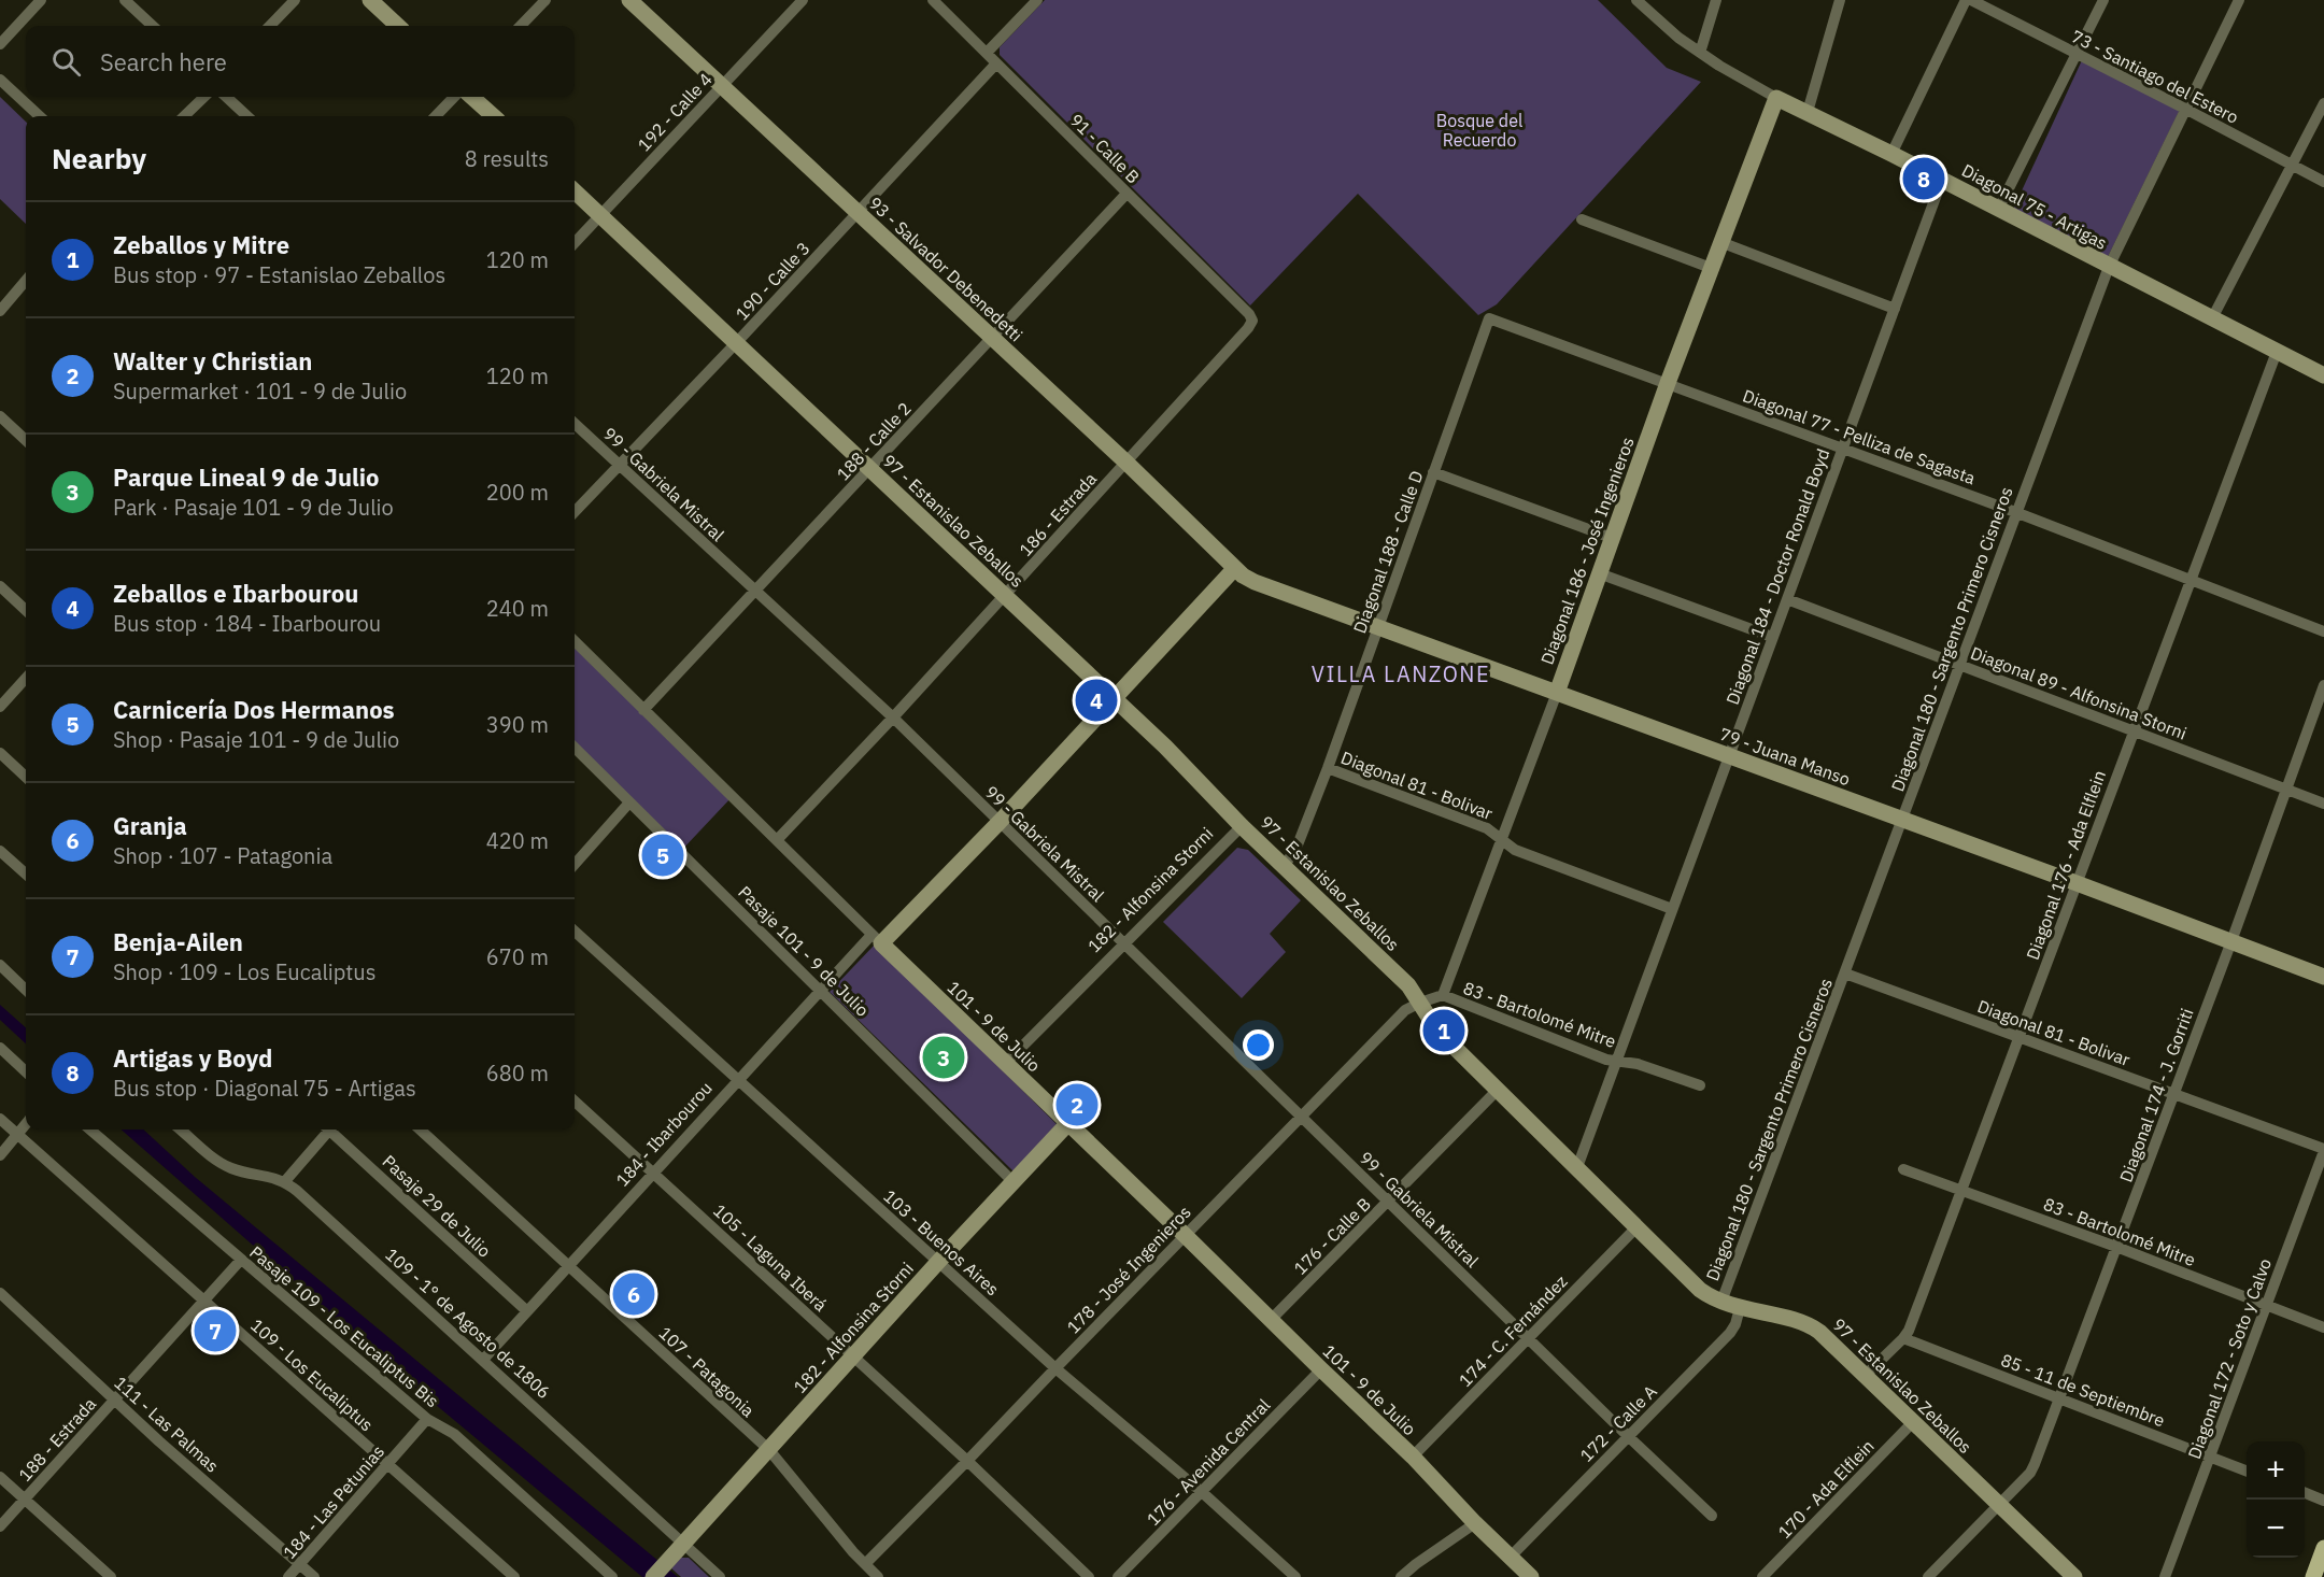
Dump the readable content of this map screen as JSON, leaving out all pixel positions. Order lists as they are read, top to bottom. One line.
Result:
{"streets":{"street":["73 - Santiago del Estero","192 - Calle 4","91 - Calle B","Diagonal 75 - Artigas","93 - Salvador Debenedetti","190 - Calle 3","Diagonal 77 - Pelliza de Sagasta","188 - Calle 2","99 - Gabriela Mistral","186 - Estrada","97 - Estanislao Zeballos","Diagonal 186 - José Ingenieros","Diagonal 188 - Calle D","Diagonal 184 - Doctor Ronald Boyd","Diagonal 180 - Sargento Primero Cisneros","Diagonal 89 - Alfonsina Storni","79 - Juana Manso","Diagonal 81 - Bolivar","Diagonal 176 - Ada Elflein","182 - Alfonsina Storni","Pasaje 101 - 9 de Julio","83 - Bartolomé Mitre","101 - 9 de Julio","Diagonal 174 - J. Gorriti","184 - Ibarbourou","Pasaje 29 de Julio","176 - Calle B","103 - Buenos Aires","105 - Laguna Iberá","178 - José Ingenieros","109 - 1° de Agosto de 1806","Pasaje 109 - Los Eucaliptus Bis","174 - C. Fernández","Diagonal 172 - Soto y Calvo","107 - Patagonia","109 - Los Eucaliptus","85 - 11 de Septiembre","172 - Calle A","111 - Las Palmas","188 - Estrada","176 - Avenida Central","170 - Ada Elflein","184 - Las Petunias"]},"crossings":[["73 - Santiago del Estero","Diagonal 180 - Sargento Primero Cisneros"],["192 - Calle 4","93 - Salvador Debenedetti"],["192 - Calle 4","97 - Estanislao Zeballos"],["91 - Calle B","190 - Calle 3"],["91 - Calle B","188 - Calle 2"],["91 - Calle B","186 - Estrada"],["Diagonal 75 - Artigas","Diagonal 186 - José Ingenieros"],["Diagonal 75 - Artigas","Diagonal 184 - Doctor Ronald Boyd"],["Diagonal 75 - Artigas","Diagonal 180 - Sargento Primero Cisneros"],["Diagonal 75 - Artigas","Diagonal 176 - Ada Elflein"],["93 - Salvador Debenedetti","190 - Calle 3"],["93 - Salvador Debenedetti","188 - Calle 2"],["93 - Salvador Debenedetti","186 - Estrada"],["93 - Salvador Debenedetti","79 - Juana Manso"],["93 - Salvador Debenedetti","184 - Ibarbourou"],["190 - Calle 3","99 - Gabriela Mistral"],["190 - Calle 3","97 - Estanislao Zeballos"],["Diagonal 77 - Pelliza de Sagasta","Diagonal 186 - José Ingenieros"],["Diagonal 77 - Pelliza de Sagasta","Diagonal 188 - Calle D"],["Diagonal 77 - Pelliza de Sagasta","Diagonal 184 - Doctor Ronald Boyd"],["Diagonal 77 - Pelliza de Sagasta","Diagonal 180 - Sargento Primero Cisneros"],["Diagonal 77 - Pelliza de Sagasta","Diagonal 176 - Ada Elflein"],["188 - Calle 2","99 - Gabriela Mistral"],["188 - Calle 2","97 - Estanislao Zeballos"],["188 - Calle 2","101 - 9 de Julio"],["99 - Gabriela Mistral","186 - Estrada"],["99 - Gabriela Mistral","182 - Alfonsina Storni"],["99 - Gabriela Mistral","184 - Ibarbourou"],["99 - Gabriela Mistral","176 - Calle B"],["99 - Gabriela Mistral","178 - José Ingenieros"],["99 - Gabriela Mistral","174 - C. Fernández"],["99 - Gabriela Mistral","172 - Calle A"],["186 - Estrada","97 - Estanislao Zeballos"],["186 - Estrada","101 - 9 de Julio"],["97 - Estanislao Zeballos","Diagonal 188 - Calle D"],["97 - Estanislao Zeballos","Diagonal 184 - Doctor Ronald Boyd"],["97 - Estanislao Zeballos","Diagonal 180 - Sargento Primero Cisneros"],["97 - Estanislao Zeballos","Diagonal 176 - Ada Elflein"],["97 - Estanislao Zeballos","182 - Alfonsina Storni"],["97 - Estanislao Zeballos","Diagonal 174 - J. Gorriti"],["97 - Estanislao Zeballos","184 - Ibarbourou"],["97 - Estanislao Zeballos","176 - Calle B"],["97 - Estanislao Zeballos","178 - José Ingenieros"],["97 - Estanislao Zeballos","174 - C. Fernández"],["97 - Estanislao Zeballos","172 - Calle A"],["97 - Estanislao Zeballos","170 - Ada Elflein"],["Diagonal 186 - José Ingenieros","79 - Juana Manso"],["Diagonal 186 - José Ingenieros","Diagonal 81 - Bolivar"],["Diagonal 186 - José Ingenieros","83 - Bartolomé Mitre"],["Diagonal 188 - Calle D","79 - Juana Manso"],["Diagonal 188 - Calle D","Diagonal 81 - Bolivar"],["Diagonal 184 - Doctor Ronald Boyd","Diagonal 89 - Alfonsina Storni"],["Diagonal 184 - Doctor Ronald Boyd","79 - Juana Manso"],["Diagonal 184 - Doctor Ronald Boyd","Diagonal 81 - Bolivar"],["Diagonal 184 - Doctor Ronald Boyd","83 - Bartolomé Mitre"],["Diagonal 180 - Sargento Primero Cisneros","Diagonal 89 - Alfonsina Storni"],["Diagonal 180 - Sargento Primero Cisneros","79 - Juana Manso"],["Diagonal 180 - Sargento Primero Cisneros","Diagonal 81 - Bolivar"],["Diagonal 89 - Alfonsina Storni","Diagonal 176 - Ada Elflein"],["Diagonal 89 - Alfonsina Storni","Diagonal 174 - J. Gorriti"],["79 - Juana Manso","Diagonal 176 - Ada Elflein"],["79 - Juana Manso","Diagonal 174 - J. Gorriti"],["79 - Juana Manso","184 - Ibarbourou"],["Diagonal 81 - Bolivar","Diagonal 176 - Ada Elflein"],["Diagonal 81 - Bolivar","Diagonal 174 - J. Gorriti"],["Diagonal 81 - Bolivar","Diagonal 172 - Soto y Calvo"],["Diagonal 176 - Ada Elflein","83 - Bartolomé Mitre"],["Diagonal 176 - Ada Elflein","85 - 11 de Septiembre"],["182 - Alfonsina Storni","Pasaje 101 - 9 de Julio"],["182 - Alfonsina Storni","101 - 9 de Julio"],["182 - Alfonsina Storni","103 - Buenos Aires"],["182 - Alfonsina Storni","105 - Laguna Iberá"],["182 - Alfonsina Storni","109 - 1° de Agosto de 1806"],["182 - Alfonsina Storni","107 - Patagonia"],["Pasaje 101 - 9 de Julio","184 - Ibarbourou"],["83 - Bartolomé Mitre","Diagonal 174 - J. Gorriti"],["83 - Bartolomé Mitre","Diagonal 172 - Soto y Calvo"],["101 - 9 de Julio","184 - Ibarbourou"],["101 - 9 de Julio","176 - Calle B"],["101 - 9 de Julio","178 - José Ingenieros"],["101 - 9 de Julio","174 - C. Fernández"],["101 - 9 de Julio","172 - Calle A"],["101 - 9 de Julio","176 - Avenida Central"],["Diagonal 174 - J. Gorriti","85 - 11 de Septiembre"],["184 - Ibarbourou","Pasaje 29 de Julio"],["184 - Ibarbourou","103 - Buenos Aires"],["184 - Ibarbourou","105 - Laguna Iberá"],["184 - Ibarbourou","109 - 1° de Agosto de 1806"],["184 - Ibarbourou","107 - Patagonia"],["103 - Buenos Aires","178 - José Ingenieros"],["103 - Buenos Aires","176 - Avenida Central"],["105 - Laguna Iberá","178 - José Ingenieros"],["178 - José Ingenieros","107 - Patagonia"],["Pasaje 109 - Los Eucaliptus Bis","188 - Estrada"],["Pasaje 109 - Los Eucaliptus Bis","184 - Las Petunias"],["Diagonal 172 - Soto y Calvo","85 - 11 de Septiembre"],["109 - Los Eucaliptus","188 - Estrada"],["109 - Los Eucaliptus","184 - Las Petunias"],["111 - Las Palmas","188 - Estrada"],["111 - Las Palmas","184 - Las Petunias"]],"districts":["VILLA LANZONE"],"parks":["Bosque del Recuerdo"],"page":{"search":"Search here","heading":["Nearby","8 results"],"pins":["8","4","5","1","3","2","6","7"],"list":[{"mark":"1","name":"Zeballos y Mitre","note":"Bus stop · 97 - Estanislao Zeballos","value":"120 m"},{"mark":"2","name":"Walter y Christian","note":"Supermarket · 101 - 9 de Julio","value":"120 m"},{"mark":"3","name":"Parque Lineal 9 de Julio","note":"Park · Pasaje 101 - 9 de Julio","value":"200 m"},{"mark":"4","name":"Zeballos e Ibarbourou","note":"Bus stop · 184 - Ibarbourou","value":"240 m"},{"mark":"5","name":"Carnicería Dos Hermanos","note":"Shop · Pasaje 101 - 9 de Julio","value":"390 m"},{"mark":"6","name":"Granja","note":"Shop · 107 - Patagonia","value":"420 m"},{"mark":"7","name":"Benja-Ailen","note":"Shop · 109 - Los Eucaliptus","value":"670 m"},{"mark":"8","name":"Artigas y Boyd","note":"Bus stop · Diagonal 75 - Artigas","value":"680 m"}],"map_buttons":["+","−"]}}
